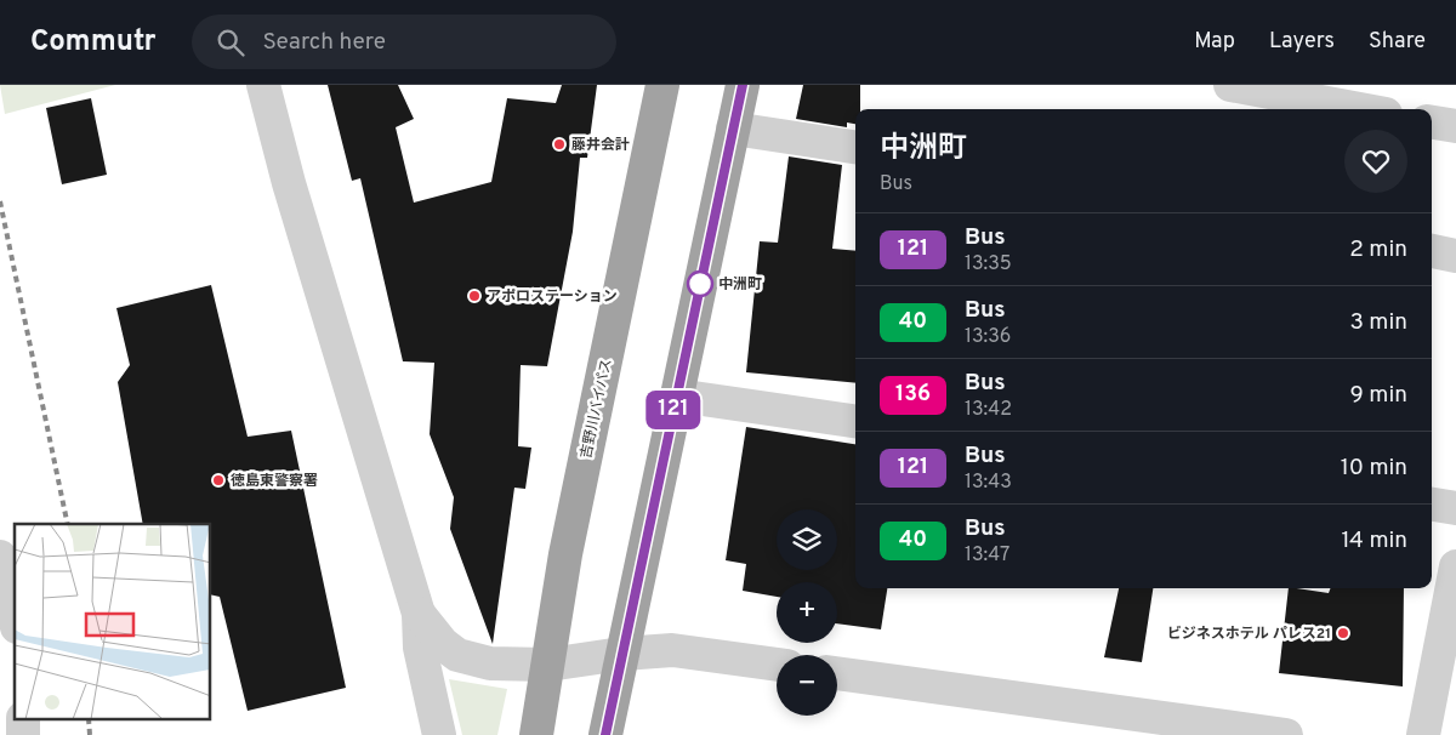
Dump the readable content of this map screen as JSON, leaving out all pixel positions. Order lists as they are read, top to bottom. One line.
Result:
{"streets":{"highway":["吉野川バイパス"]},"places":["藤井会計","中洲町","アポロステーション","徳島東警察署","ビジネスホテル パレス21"],"lines":["bus line 121"],"page":{"header":"Commutr","search":"Search here","nav":["Map","Layers","Share"],"on_map":"121","heading":["中洲町","Bus"],"list":[{"mark":"121","name":"Bus","note":"13:35","value":"2 min"},{"mark":"40","name":"Bus","note":"13:36","value":"3 min"},{"mark":"136","name":"Bus","note":"13:42","value":"9 min"},{"mark":"121","name":"Bus","note":"13:43","value":"10 min"},{"mark":"40","name":"Bus","note":"13:47","value":"14 min"}],"map_buttons":["+","−"]}}
